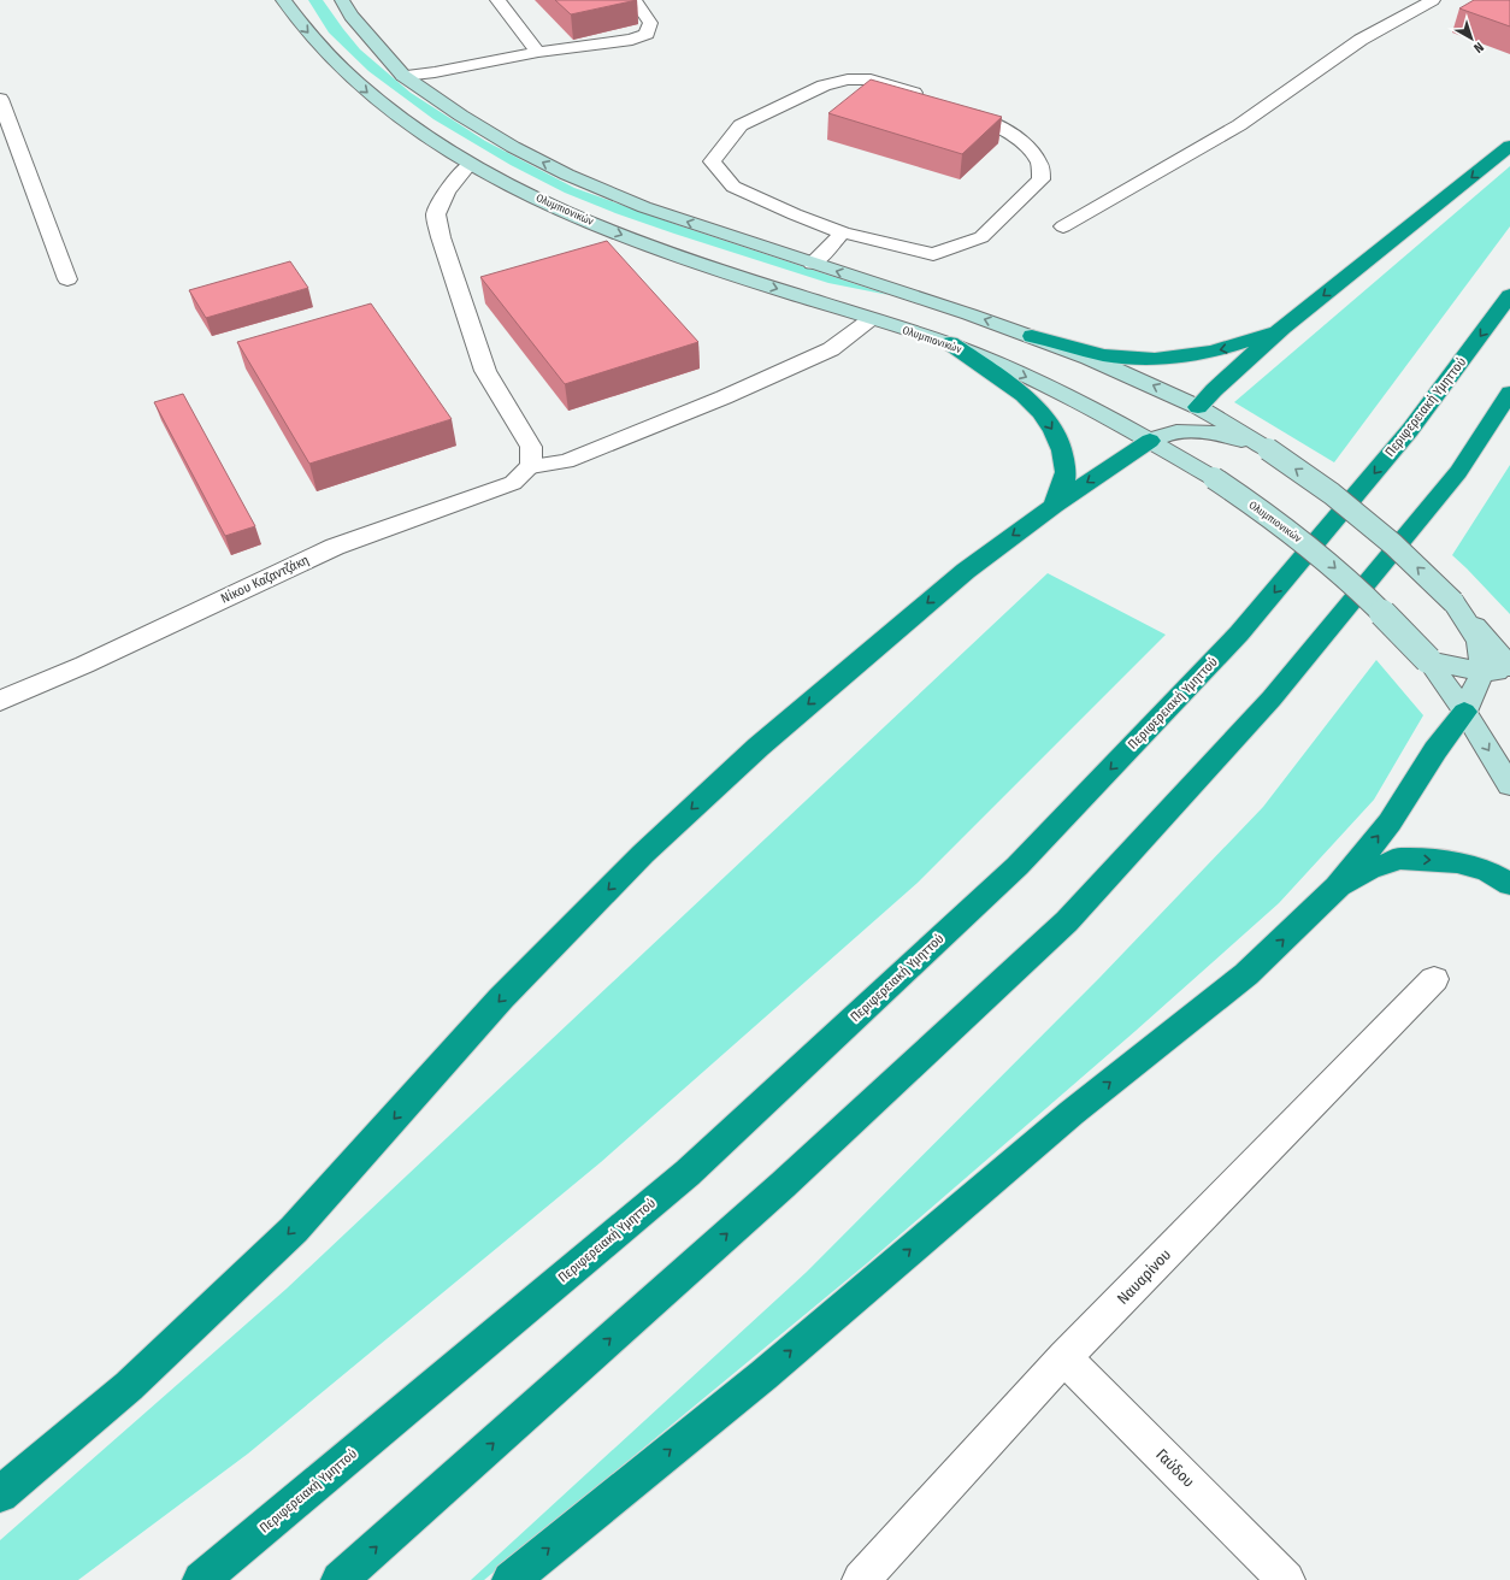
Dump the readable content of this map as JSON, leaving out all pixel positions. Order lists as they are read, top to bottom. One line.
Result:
{"streets":{"highway":["Περιφερειακή Υμηττού"],"main road":["Ολυμπιονικών"],"street":["Νίκου Καζαντζάκη","Ναυαρίνου","Γαύδου"]},"crossings":[["Ναυαρίνου","Γαύδου"]],"north":"bottom right"}
